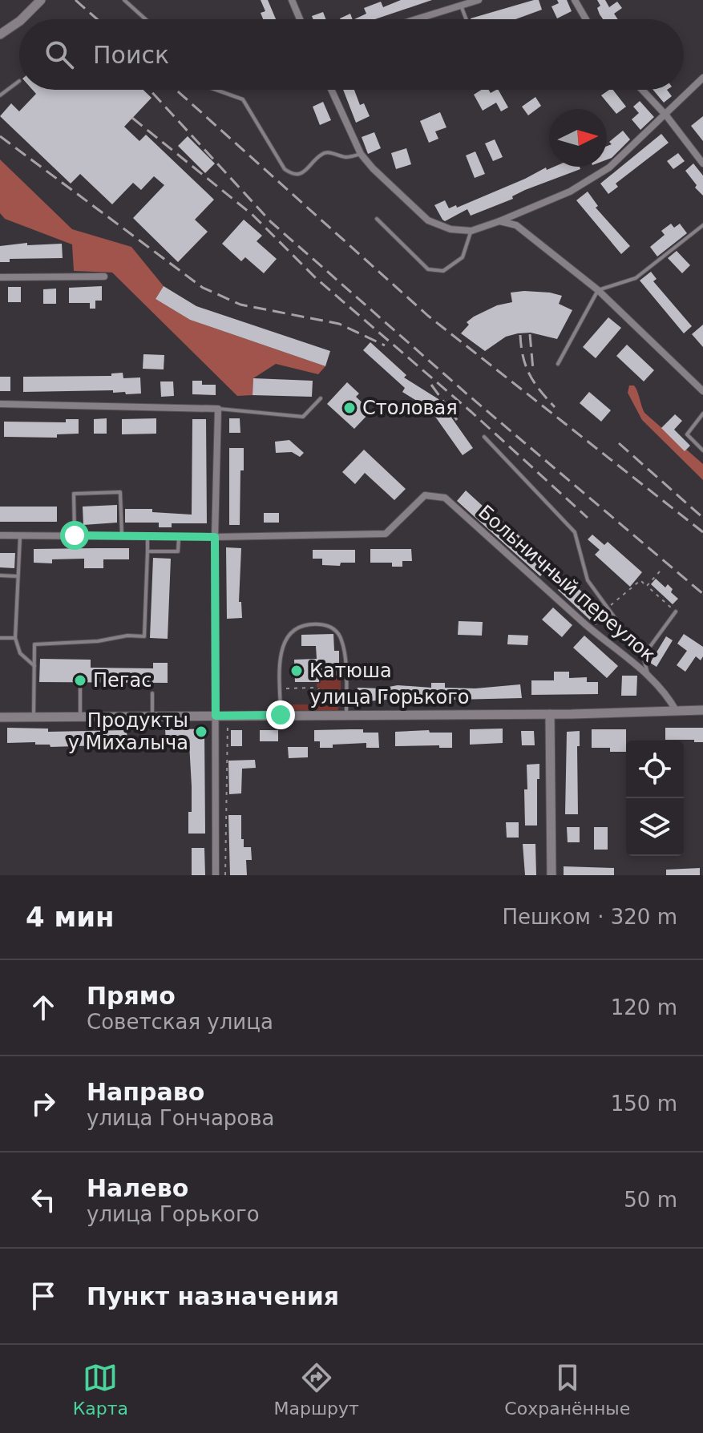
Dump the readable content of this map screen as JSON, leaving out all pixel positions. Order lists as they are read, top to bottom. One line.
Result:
{"streets":{"street":["Больничный переулок","улица Горького"]},"crossings":[["Больничный переулок","улица Горького"]],"places":["Столовая","Катюша","Пегас","Продукты у Михалыча"],"north":"right","page":{"search":"Поиск","heading":["4 мин","Пешком · 320 m"],"list":[["Прямо","Советская улица","120 m"],["Направо","улица Гончарова","150 m"],["Налево","улица Горького","50 m"],"Пункт назначения"],"nav":["Карта","Маршрут","Сохранённые"]}}
